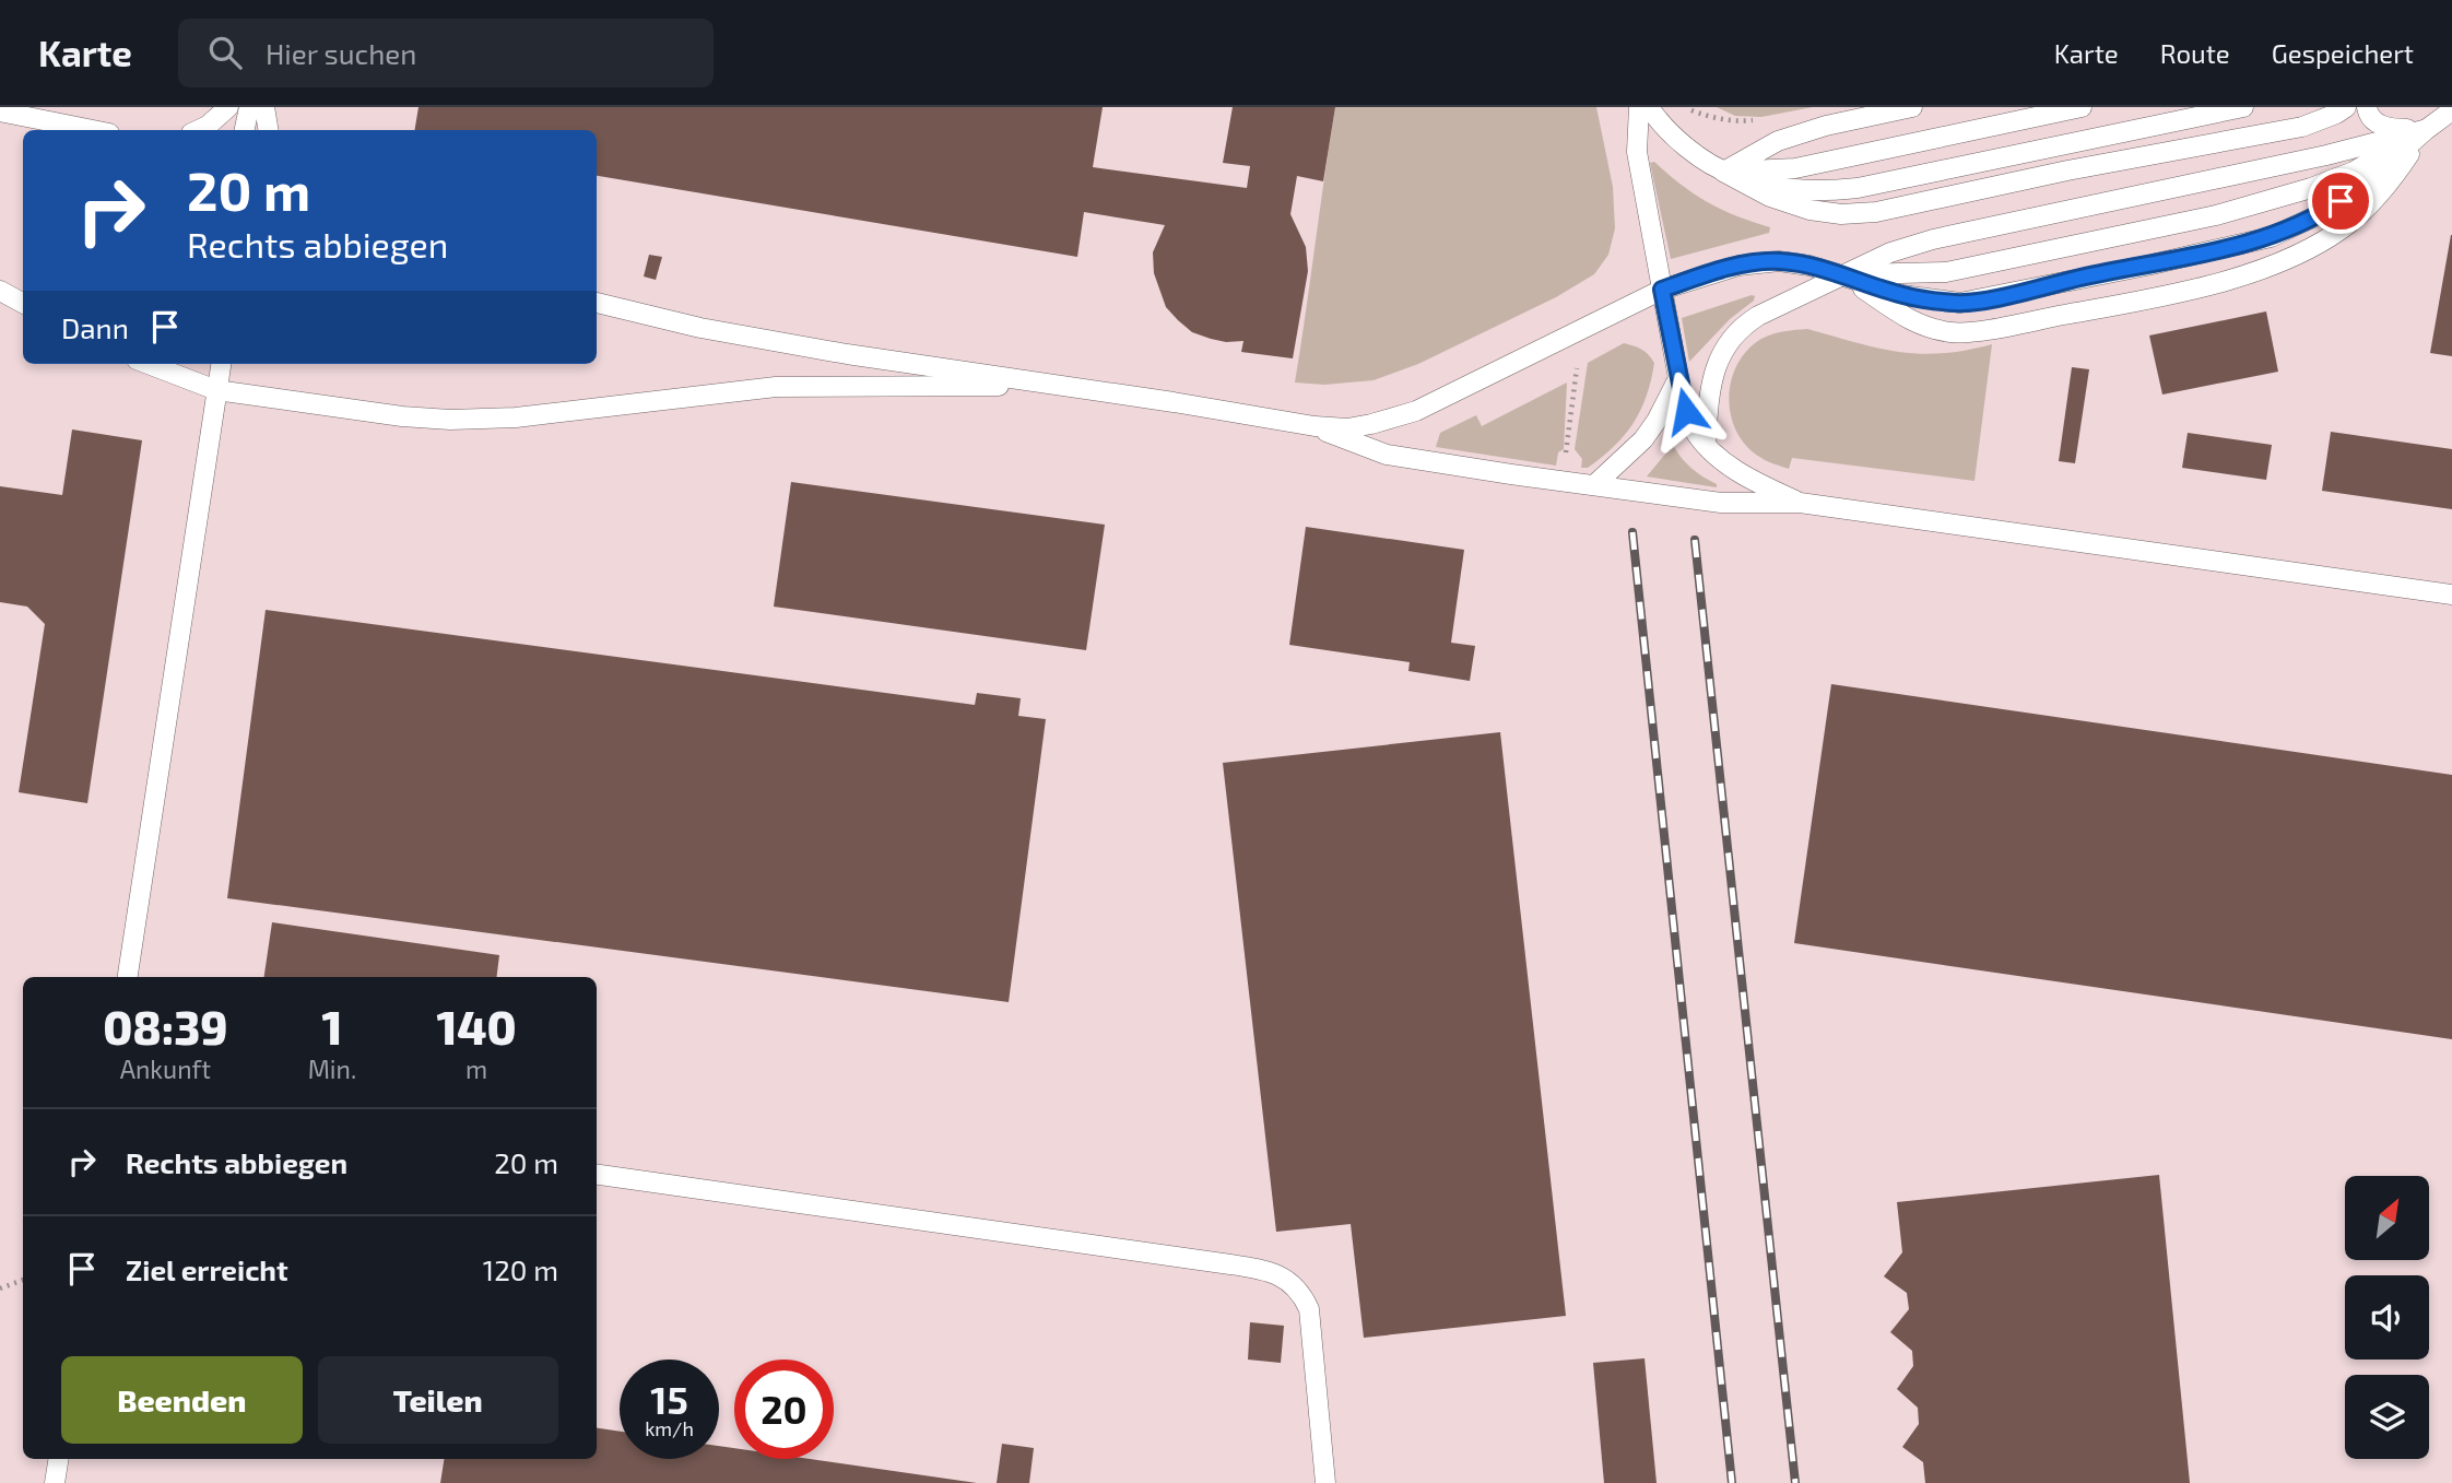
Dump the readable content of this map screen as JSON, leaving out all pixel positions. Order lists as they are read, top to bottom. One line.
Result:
{"north":"top right","page":{"header":"Karte","search":"Hier suchen","nav":["Karte","Route","Gespeichert"],"turn":["20 m","Rechts abbiegen"],"then":"Dann","eta":["08:39","Ankunft","1","Min.","140","m"],"list":[{"name":"Rechts abbiegen","value":"20 m"},{"name":"Ziel erreicht","value":"120 m"}],"buttons":["Beenden","Teilen"],"speed":"15 km/h","limit":"20"}}
